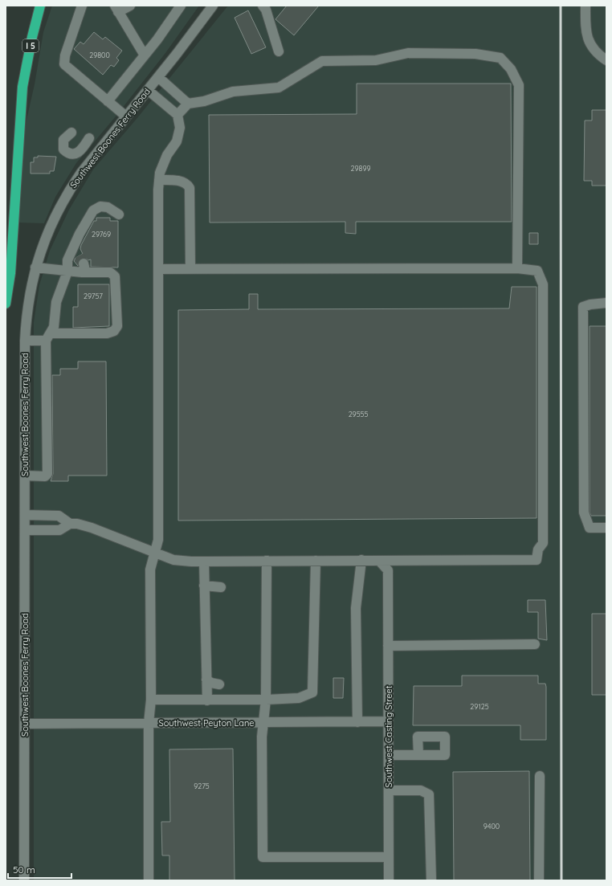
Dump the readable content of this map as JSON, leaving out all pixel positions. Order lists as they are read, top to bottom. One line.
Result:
{"streets":{"highway":["I 5"],"street":["Southwest Boones Ferry Road","Southwest Peyton Lane","Southwest Casting Street"]},"crossings":[["Southwest Boones Ferry Road","Southwest Peyton Lane"],["Southwest Peyton Lane","Southwest Casting Street"]],"house_numbers":["29800","29899","29769","29757","29555","29125","9275","9400"],"scale_bar":"50 m"}
